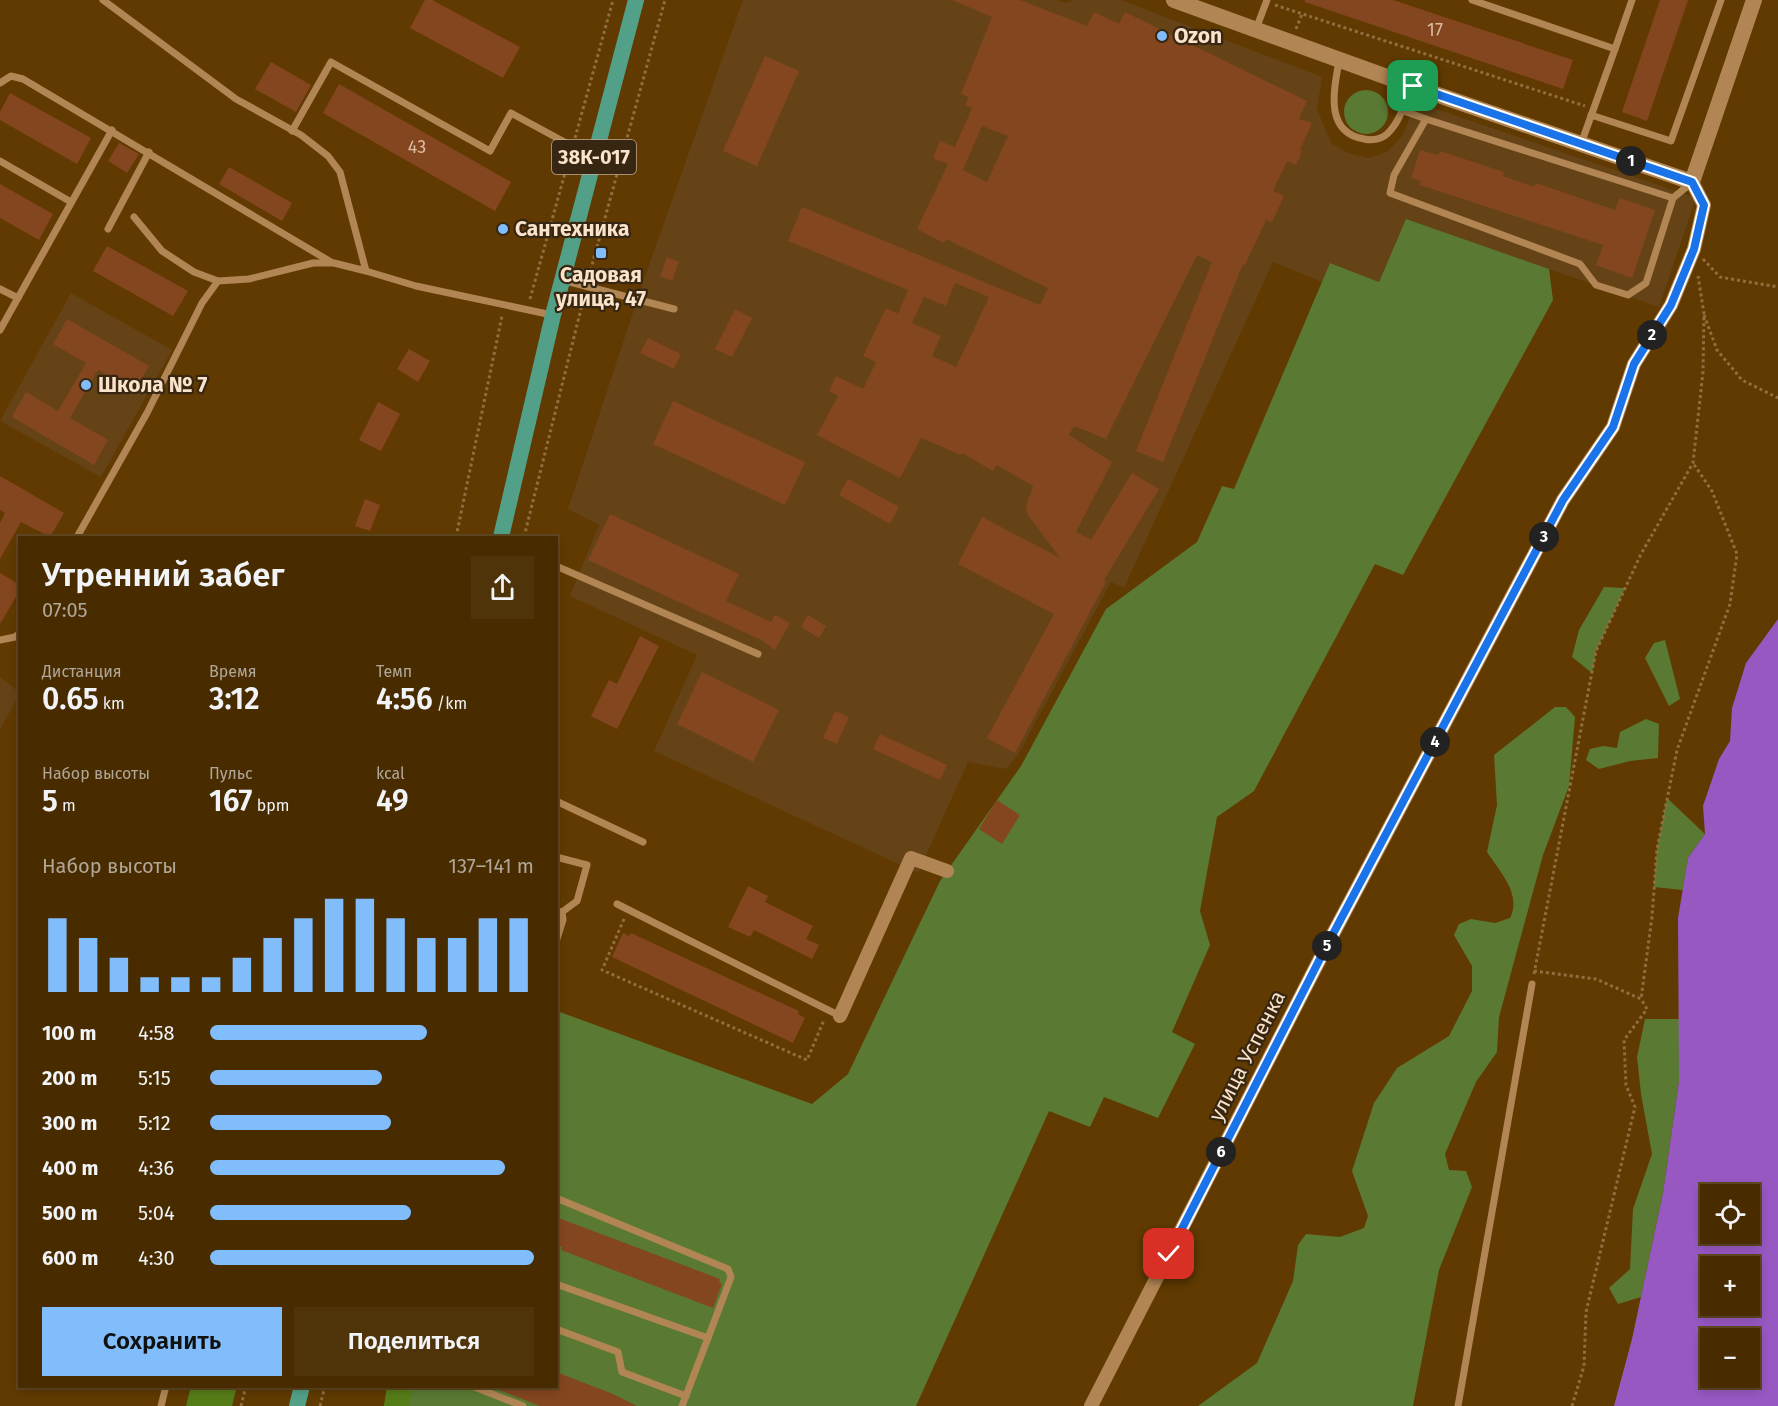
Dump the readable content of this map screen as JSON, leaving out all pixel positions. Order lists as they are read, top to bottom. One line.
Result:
{"streets":{"main road":["38К-017"],"street":["улица Успенка"]},"places":{"other":["Ozon","Сантехника","Школа № 7"],"transit":["Садовая улица, 47"]},"house_numbers":["17","43"],"page":{"pins":["1","2","3","4","5","6"],"heading":["Утренний забег","07:05"],"stats":[["Дистанция","0.65 km"],["Время","3:12"],["Темп","4:56 /km"],["Набор высоты","5 m"],["Пульс","167 bpm"],["kcal","49"]],"chart":["Набор высоты","137–141 m"],"list":[{"name":"100 m","note":"4:58"},{"name":"200 m","note":"5:15"},{"name":"300 m","note":"5:12"},{"name":"400 m","note":"4:36"},{"name":"500 m","note":"5:04"},{"name":"600 m","note":"4:30"}],"map_buttons":["+","−"],"buttons":["Сохранить","Поделиться"]}}
